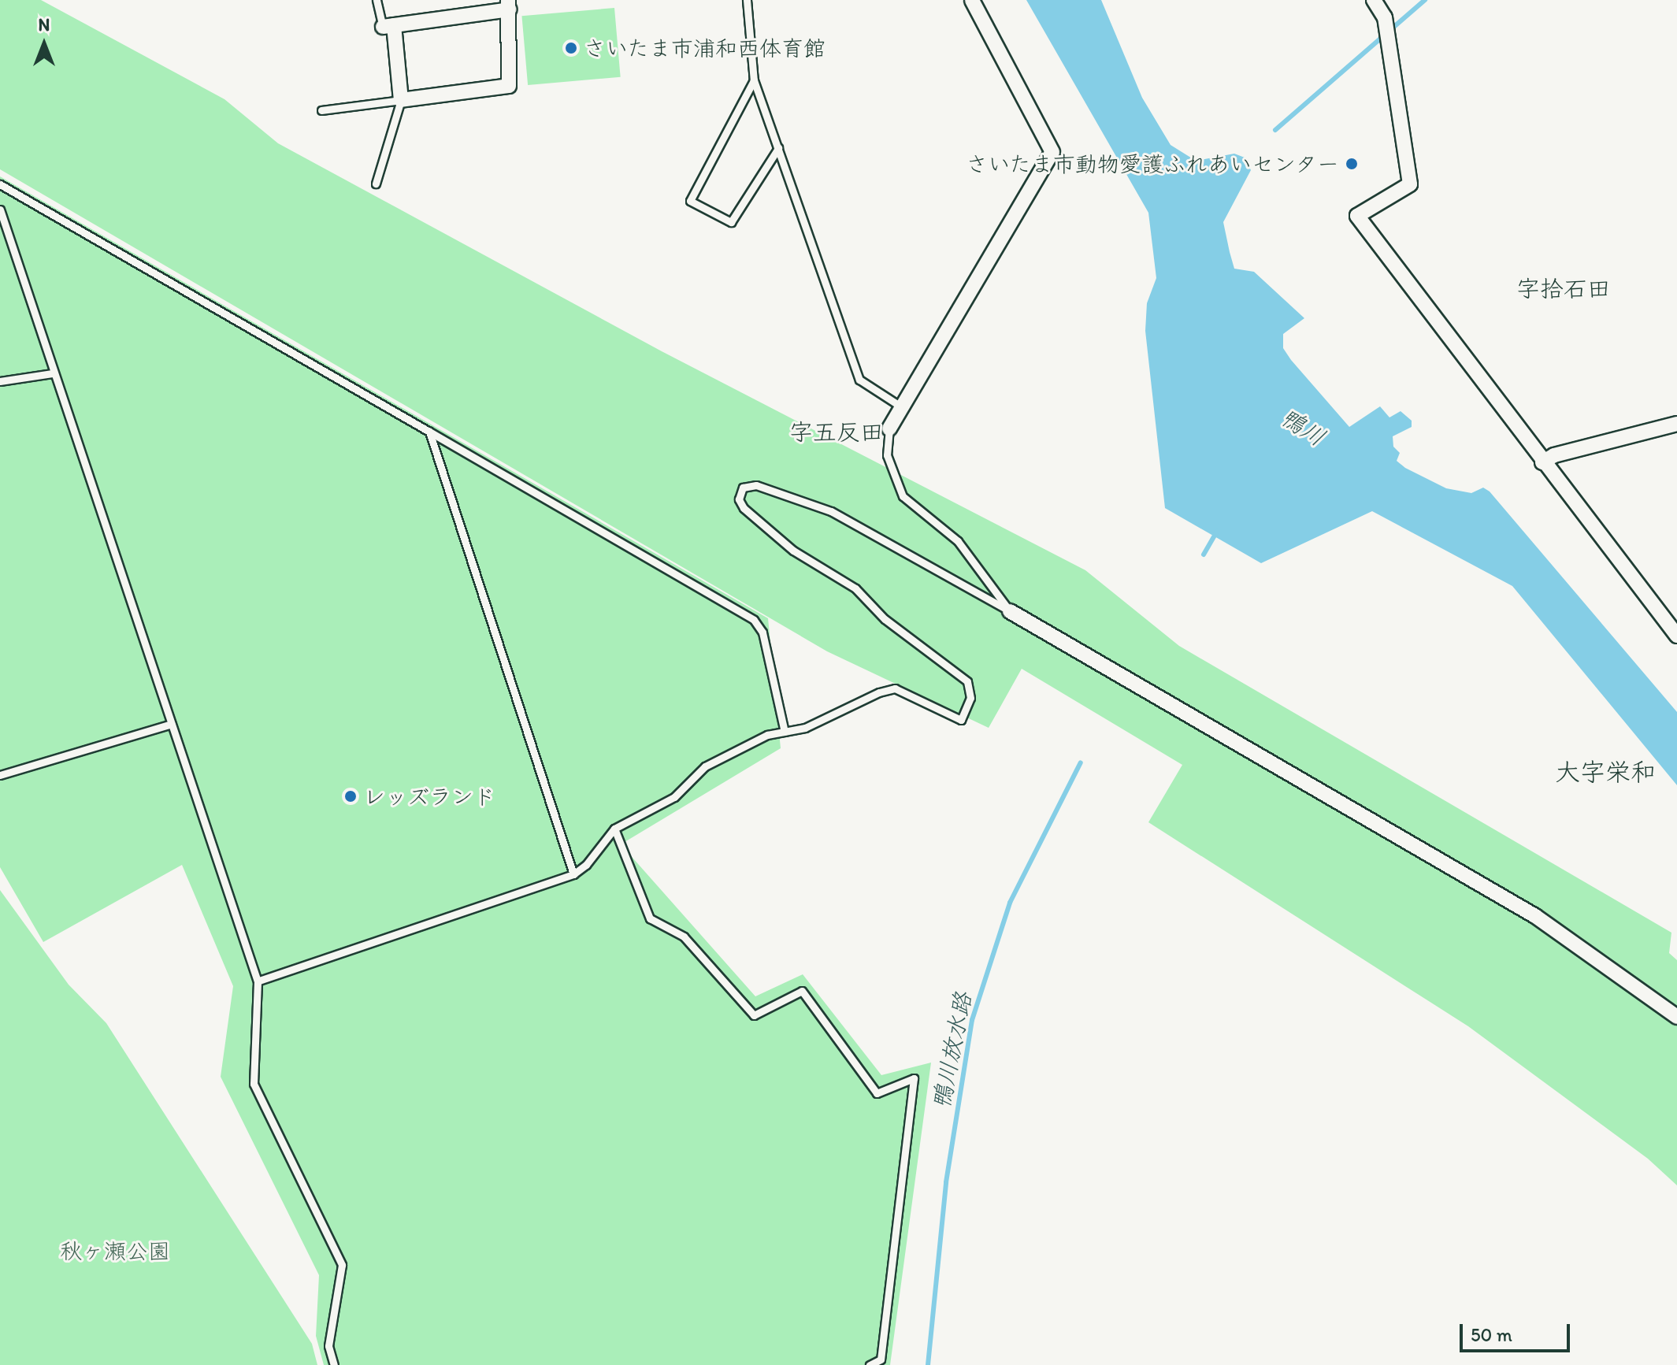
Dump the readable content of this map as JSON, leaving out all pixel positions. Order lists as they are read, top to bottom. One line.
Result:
{"districts":["字拾石田","字五反田","大字栄和"],"water":["鴨川","鴨川放水路"],"parks":["秋ヶ瀬公園"],"places":["さいたま市浦和西体育館","さいたま市動物愛護ふれあいセンター","レッズランド"],"scale_bar":"50 m","north":"top"}
